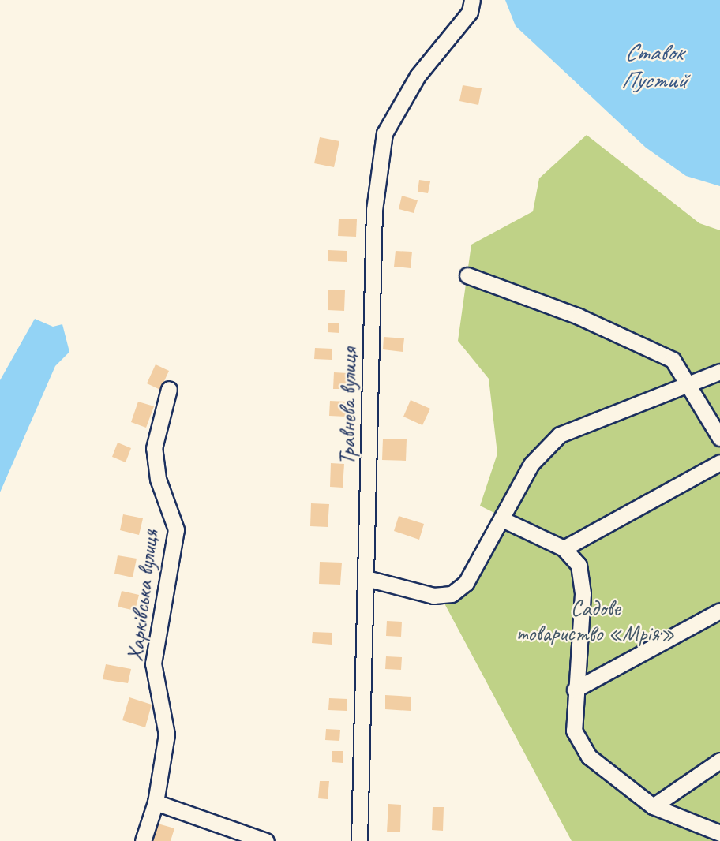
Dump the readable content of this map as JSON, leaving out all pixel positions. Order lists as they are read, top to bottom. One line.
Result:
{"streets":{"street":["Травнева вулиця","Харківська вулиця"]},"water":["Ставок Пустий"],"parks":["Садове товариство «Мрія»"]}
